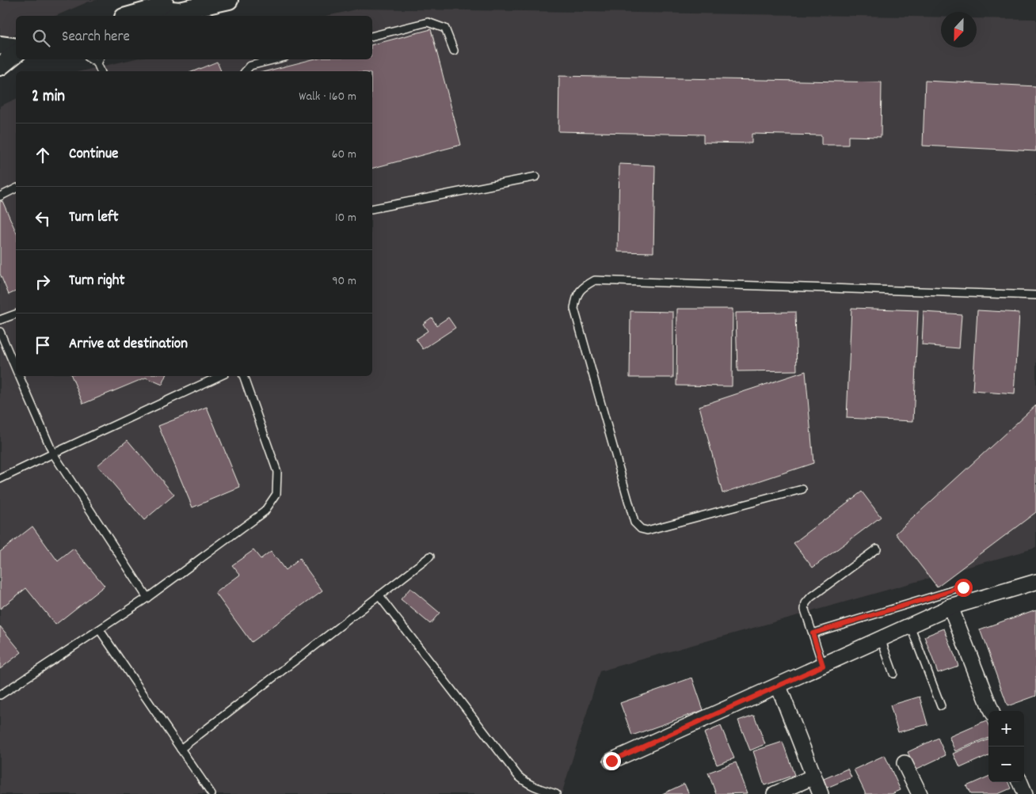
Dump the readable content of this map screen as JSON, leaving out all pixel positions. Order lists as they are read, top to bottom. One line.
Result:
{"north":"bottom","page":{"search":"Search here","heading":["2 min","Walk · 160 m"],"list":[["Continue","60 m"],["Turn left","10 m"],["Turn right","90 m"],"Arrive at destination"],"map_buttons":["+","−"]}}
